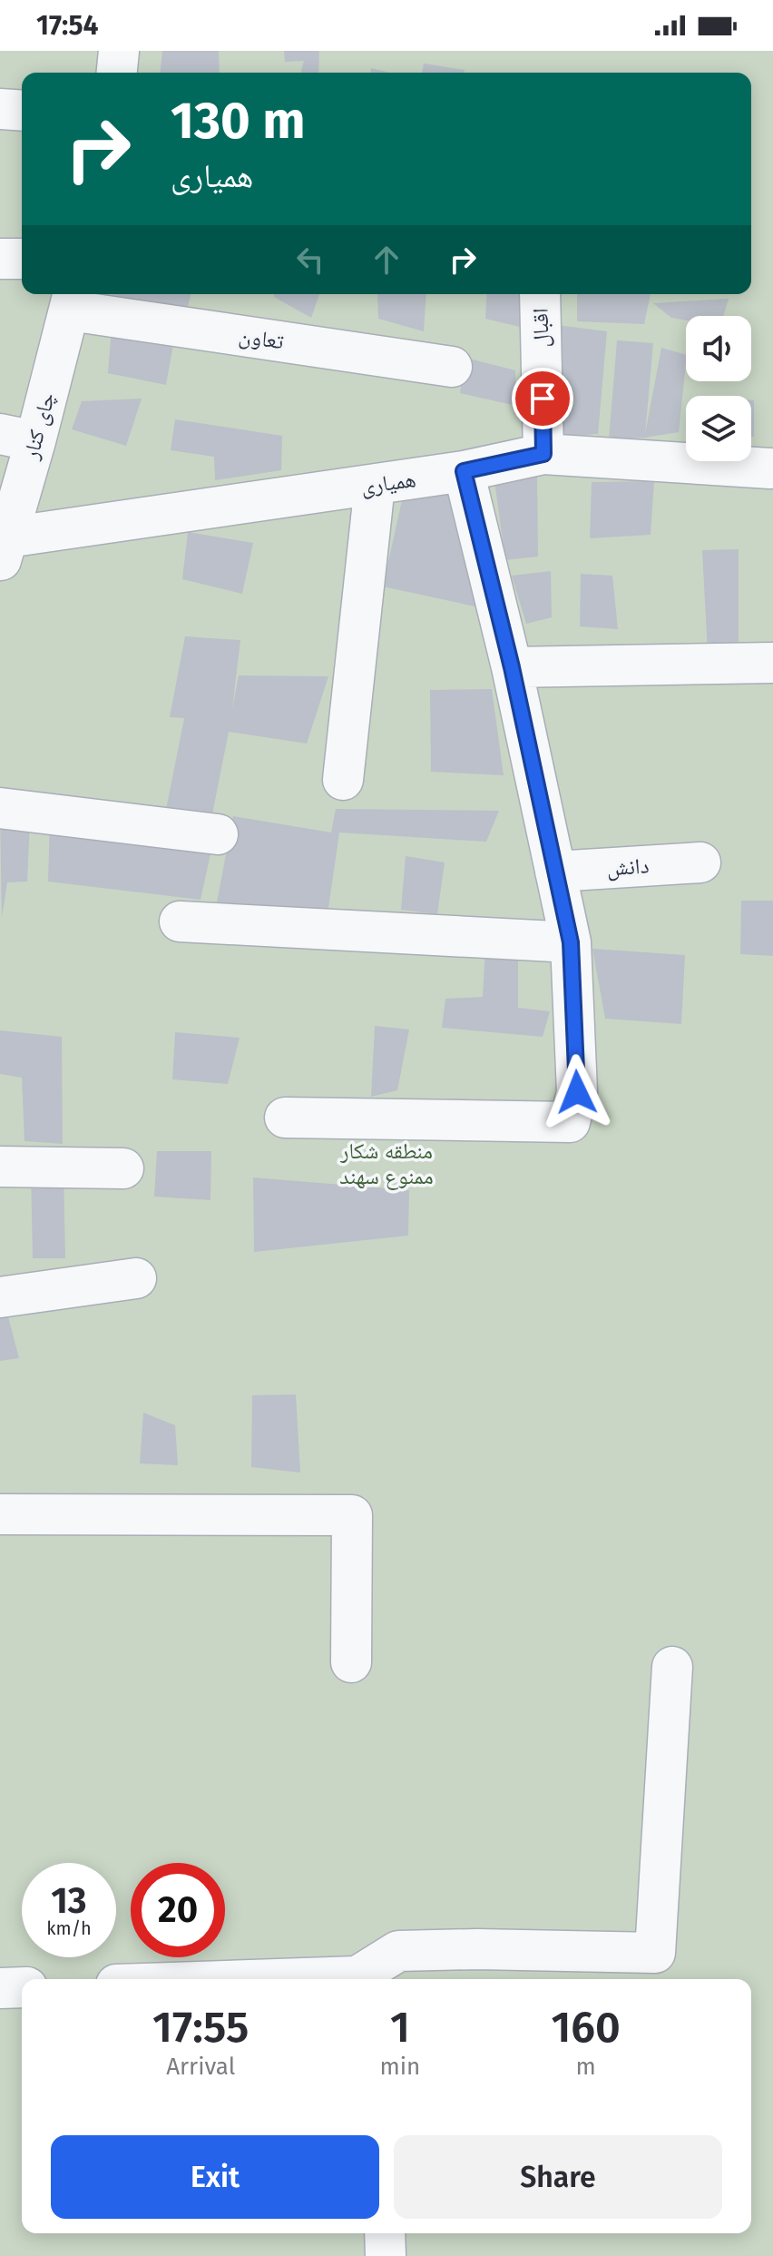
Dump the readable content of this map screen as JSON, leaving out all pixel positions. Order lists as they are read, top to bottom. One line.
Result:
{"streets":{"street":["اقبال","تعاون","چای کنار","همیاری","دانش"]},"crossings":[["اقبال","همیاری"],["تعاون","چای کنار"],["چای کنار","همیاری"]],"parks":["منطقه شکار ممنوع سهند"],"page":{"status":"17:54","turn":["130 m","همیاری"],"speed":"13 km/h","limit":"20","eta":["17:55","Arrival","1","min","160","m"],"buttons":["Exit","Share"]}}
